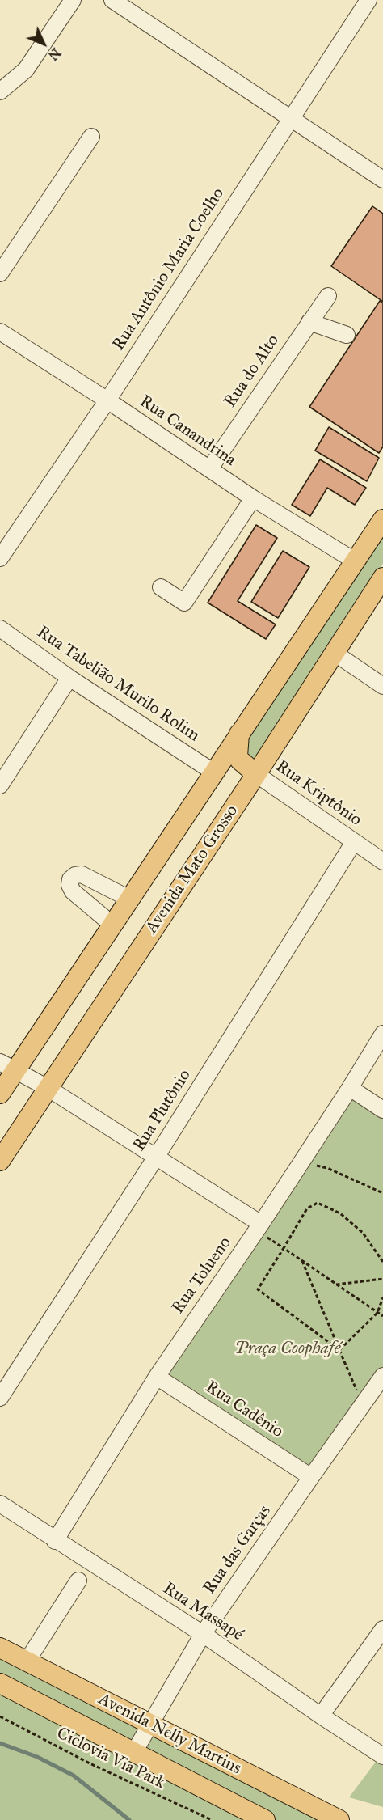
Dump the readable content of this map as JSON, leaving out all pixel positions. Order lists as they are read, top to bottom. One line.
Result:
{"streets":{"main road":["Avenida Mato Grosso","Avenida Nelly Martins"],"street":["Rua Antônio Maria Coelho","Rua do Alto","Rua Canandrina","Rua Tabelião Murilo Rolim","Rua Kriptônio","Rua Plutônio","Rua Tolueno","Rua Cadênio","Rua das Garças","Rua Massapé"],"path":["Ciclovia Via Park"]},"crossings":[["Rua Antônio Maria Coelho","Rua Canandrina"],["Rua do Alto","Rua Canandrina"],["Rua Canandrina","Avenida Mato Grosso"],["Rua Tabelião Murilo Rolim","Avenida Mato Grosso"],["Rua Kriptônio","Avenida Mato Grosso"],["Rua Kriptônio","Rua Plutônio"],["Rua Tolueno","Rua Cadênio"],["Rua Tolueno","Rua Massapé"],["Rua Cadênio","Rua das Garças"],["Rua das Garças","Rua Massapé"],["Rua das Garças","Avenida Nelly Martins"]],"parks":["Praça Coophafé"],"north":"bottom right"}
